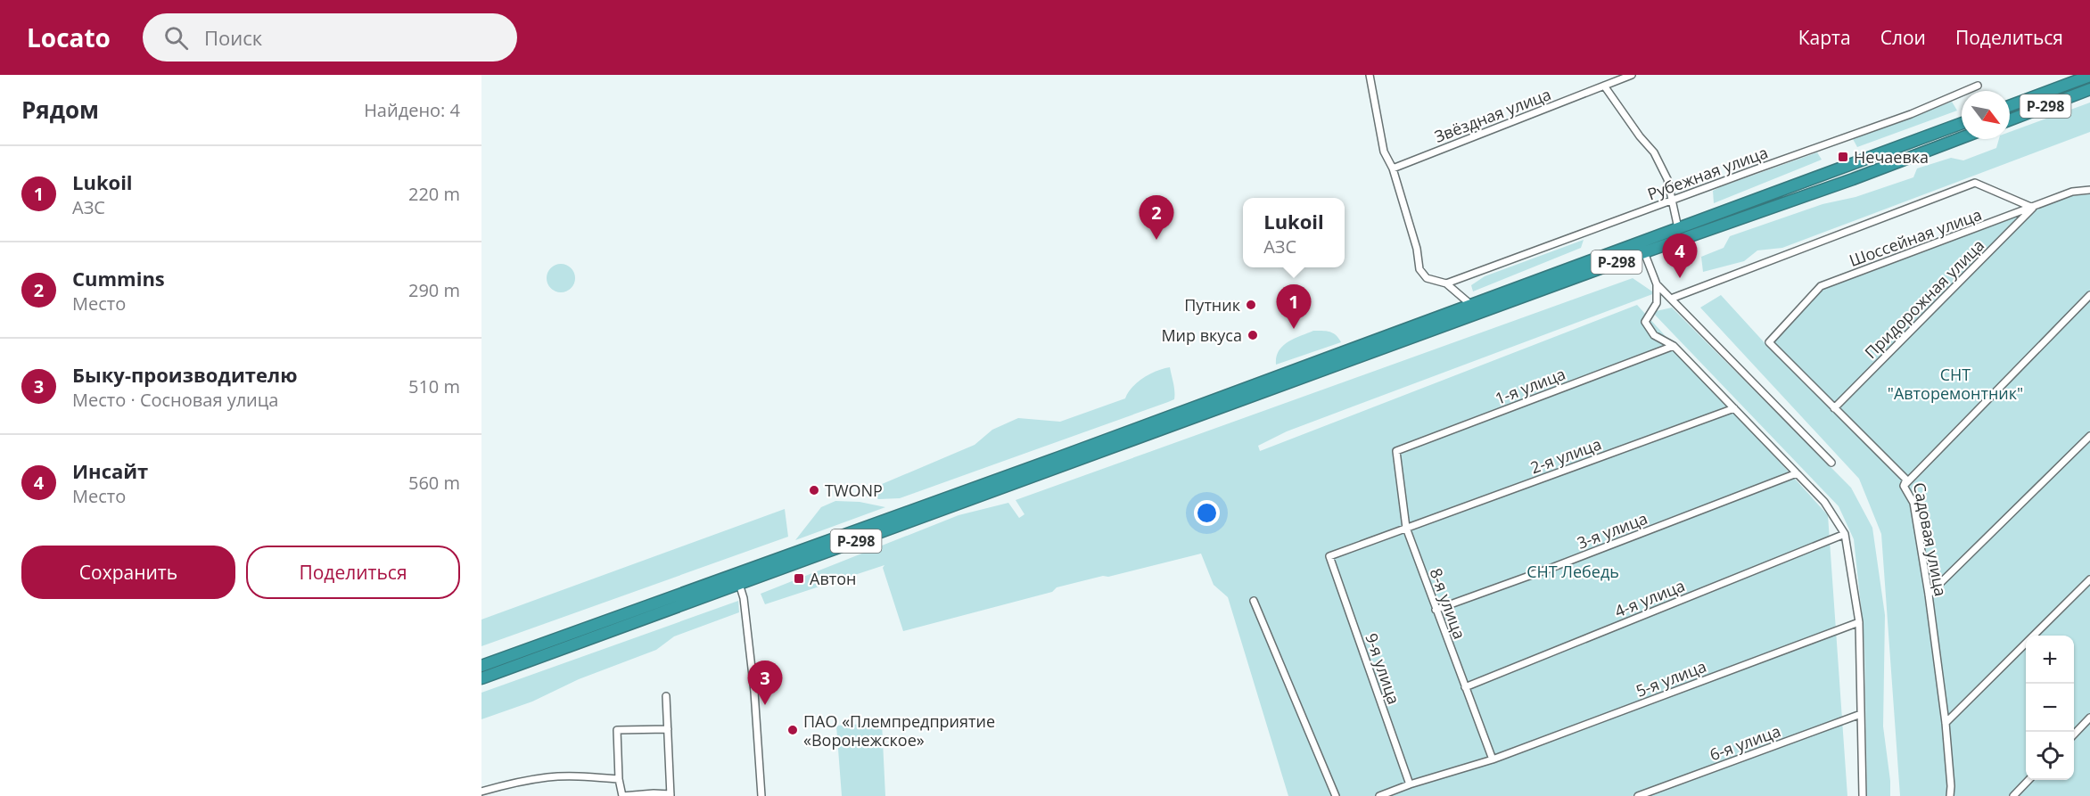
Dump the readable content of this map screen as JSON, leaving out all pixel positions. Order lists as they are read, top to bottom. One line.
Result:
{"streets":{"highway":["Р-298"],"street":["Звёздная улица","Рубежная улица","Шоссейная улица","Придорожная улица","1-я улица","2-я улица","3-я улица","Садовая улица","4-я улица","8-я улица","9-я улица","5-я улица","6-я улица"]},"crossings":[["Шоссейная улица","Придорожная улица"],["Шоссейная улица","Садовая улица"],["Придорожная улица","Садовая улица"],["1-я улица","8-я улица"],["2-я улица","8-я улица"],["2-я улица","9-я улица"],["3-я улица","8-я улица"],["4-я улица","8-я улица"],["8-я улица","9-я улица"],["8-я улица","5-я улица"]],"parks":["СНТ \"Авторемонтник\"","СНТ Лебедь"],"places":{"transit":["Нечаевка","Автон"],"other":["Путник","Мир вкуса","TWONP","ПАО «Племпредприятие «Воронежское»"]},"north":"bottom right","page":{"header":"Locato","search":"Поиск","nav":["Карта","Слои","Поделиться"],"heading":["Рядом","Найдено: 4"],"list":[{"mark":"1","name":"Lukoil","note":"АЗС","value":"220 m"},{"mark":"2","name":"Cummins","note":"Место","value":"290 m"},{"mark":"3","name":"Быку-производителю","note":"Место · Сосновая улица","value":"510 m"},{"mark":"4","name":"Инсайт","note":"Место","value":"560 m"}],"pins":["2","4","1","3"],"popup":["Lukoil","АЗС"],"buttons":["Сохранить","Поделиться"],"map_buttons":["+","−"]}}
